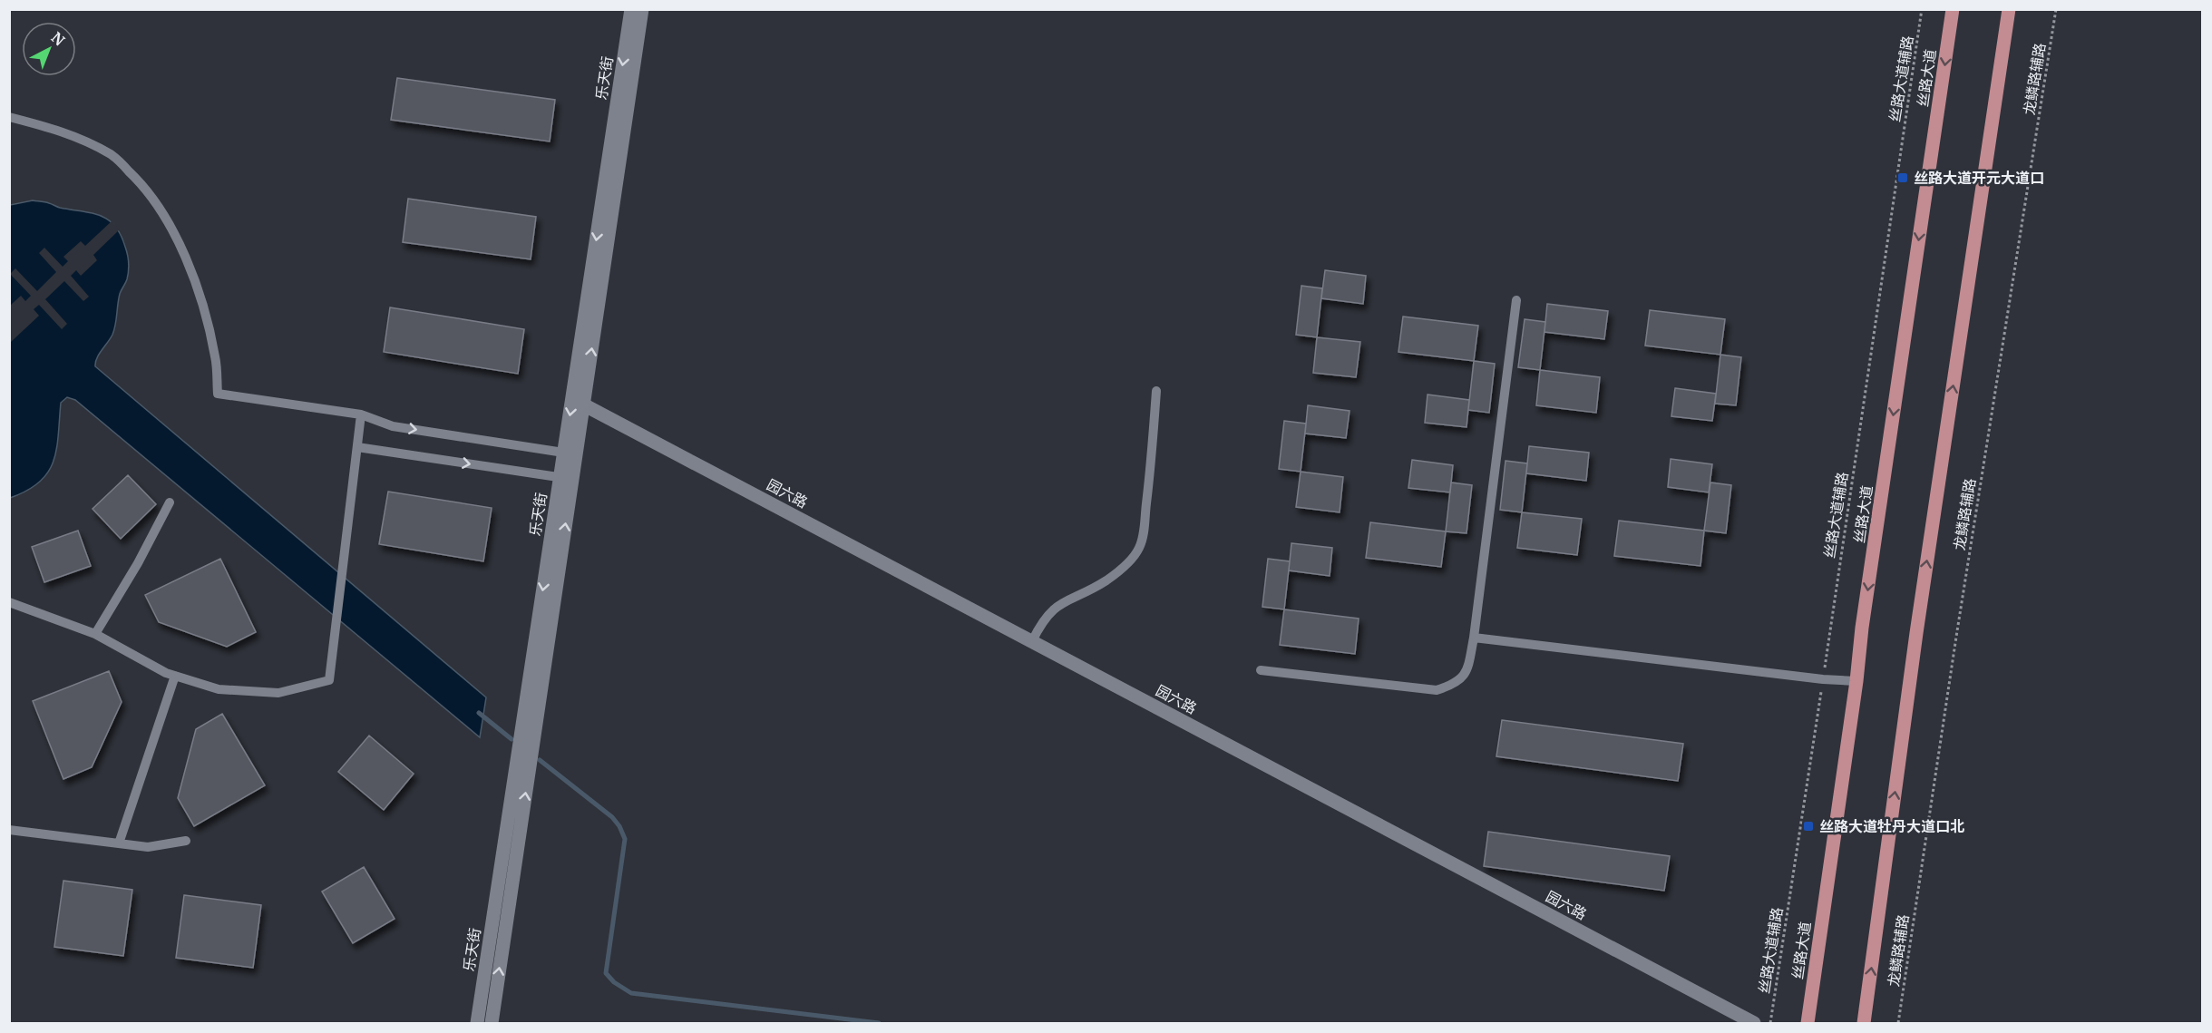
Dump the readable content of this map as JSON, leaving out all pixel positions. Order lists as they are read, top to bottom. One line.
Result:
{"streets":{"main road":["丝路大道"],"street":["乐天街","园六路"],"path":["丝路大道辅路","龙鳞路辅路"]},"crossings":[["乐天街","园六路"]],"places":{"transit":["丝路大道开元大道口","丝路大道牡丹大道口北"]},"north":"top right"}
